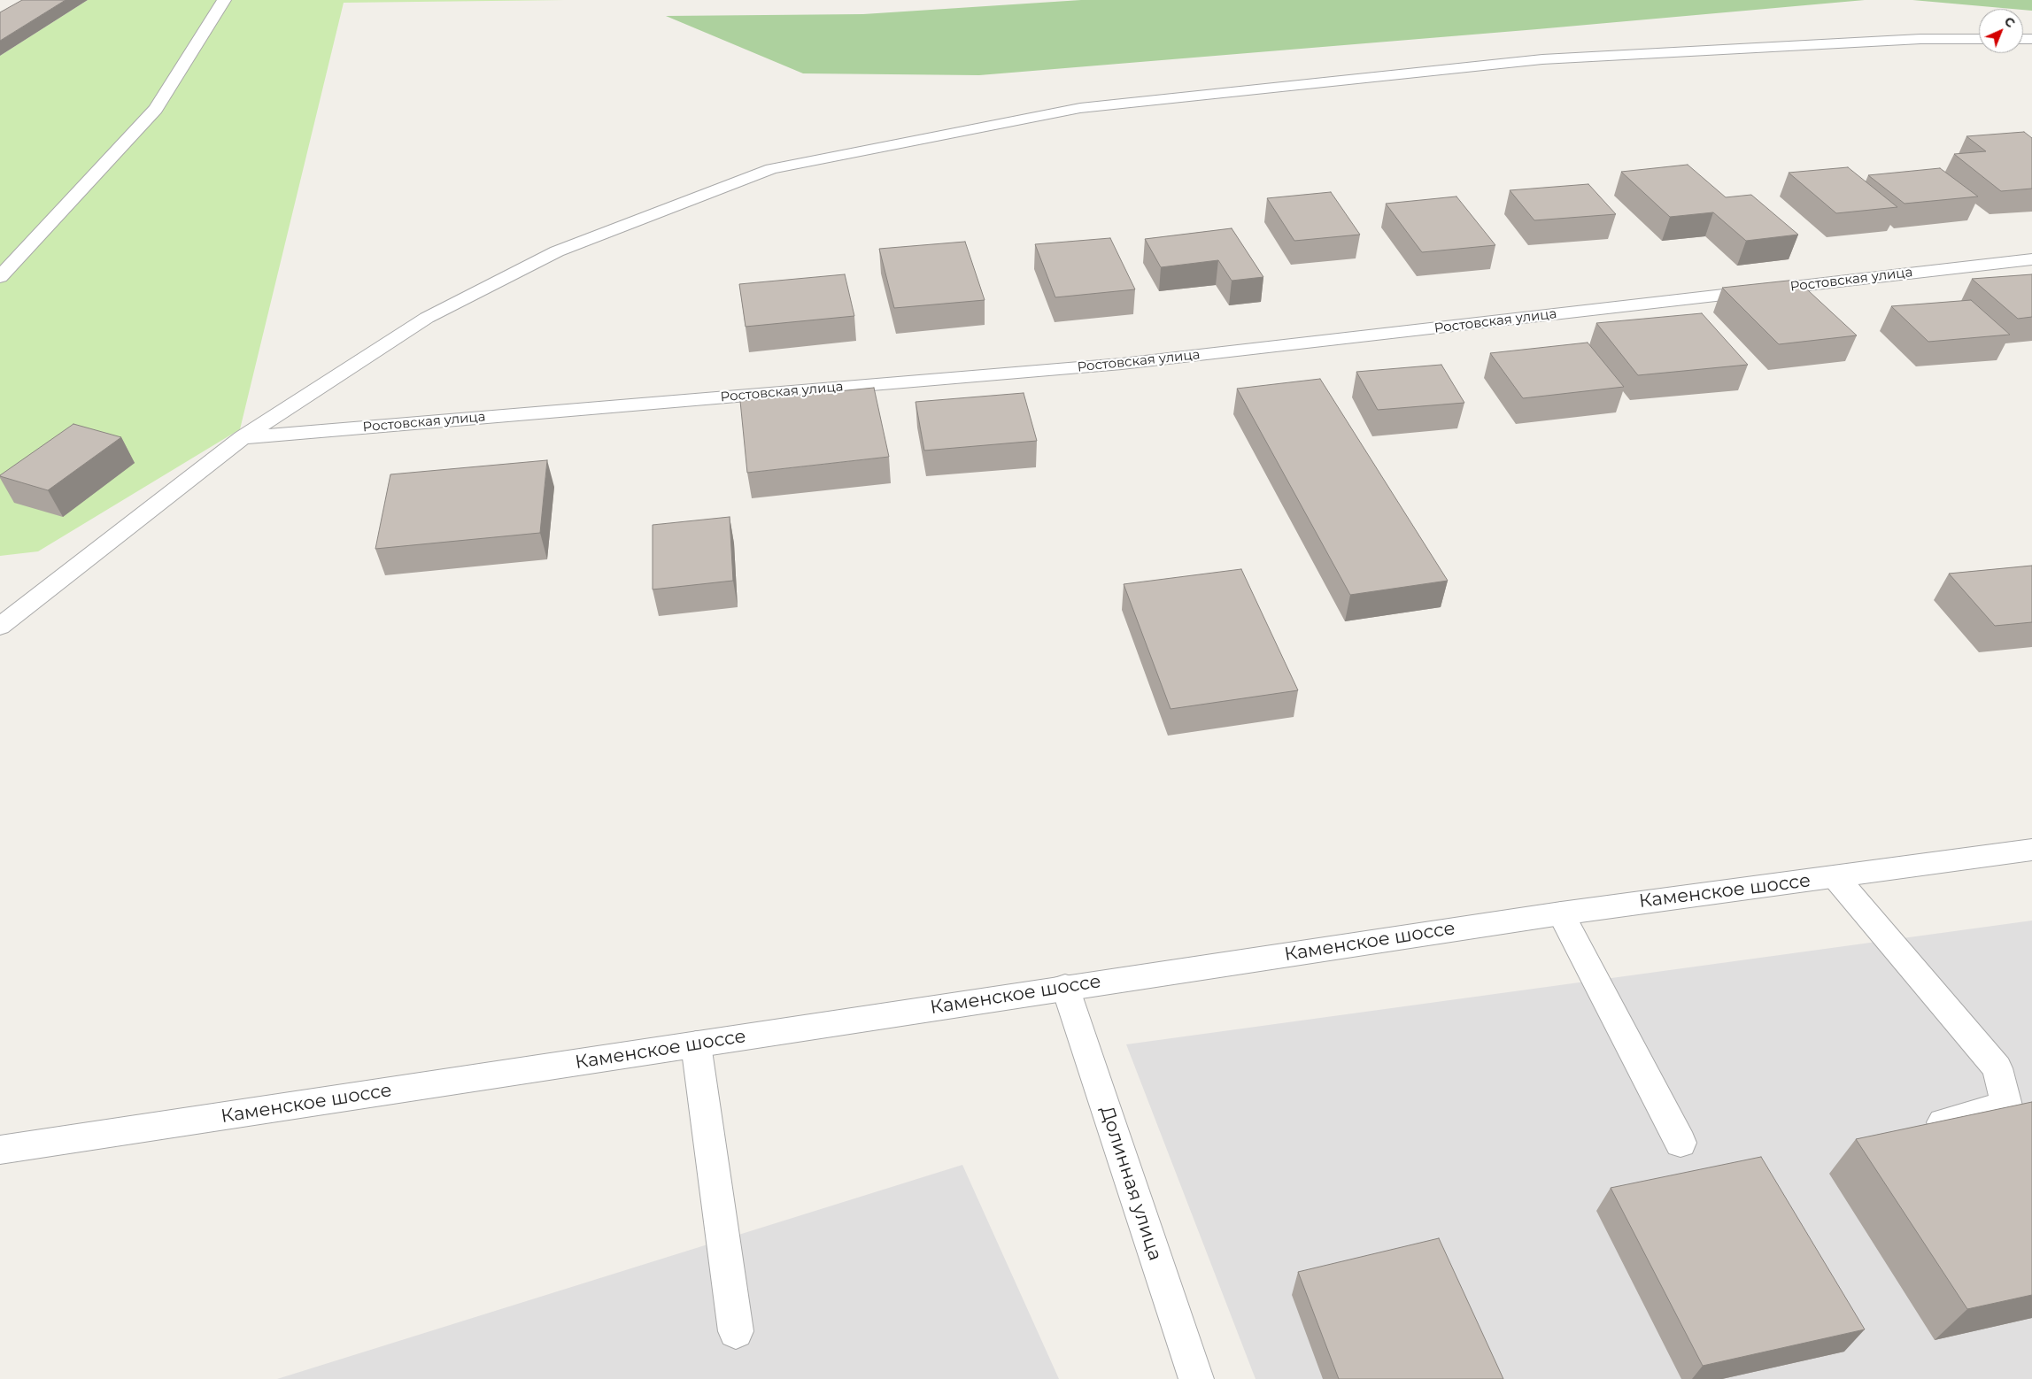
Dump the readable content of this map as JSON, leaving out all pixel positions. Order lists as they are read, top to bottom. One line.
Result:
{"streets":{"street":["Ростовская улица","Каменское шоссе","Долинная улица"]},"crossings":[["Каменское шоссе","Долинная улица"]],"north":"top right"}
